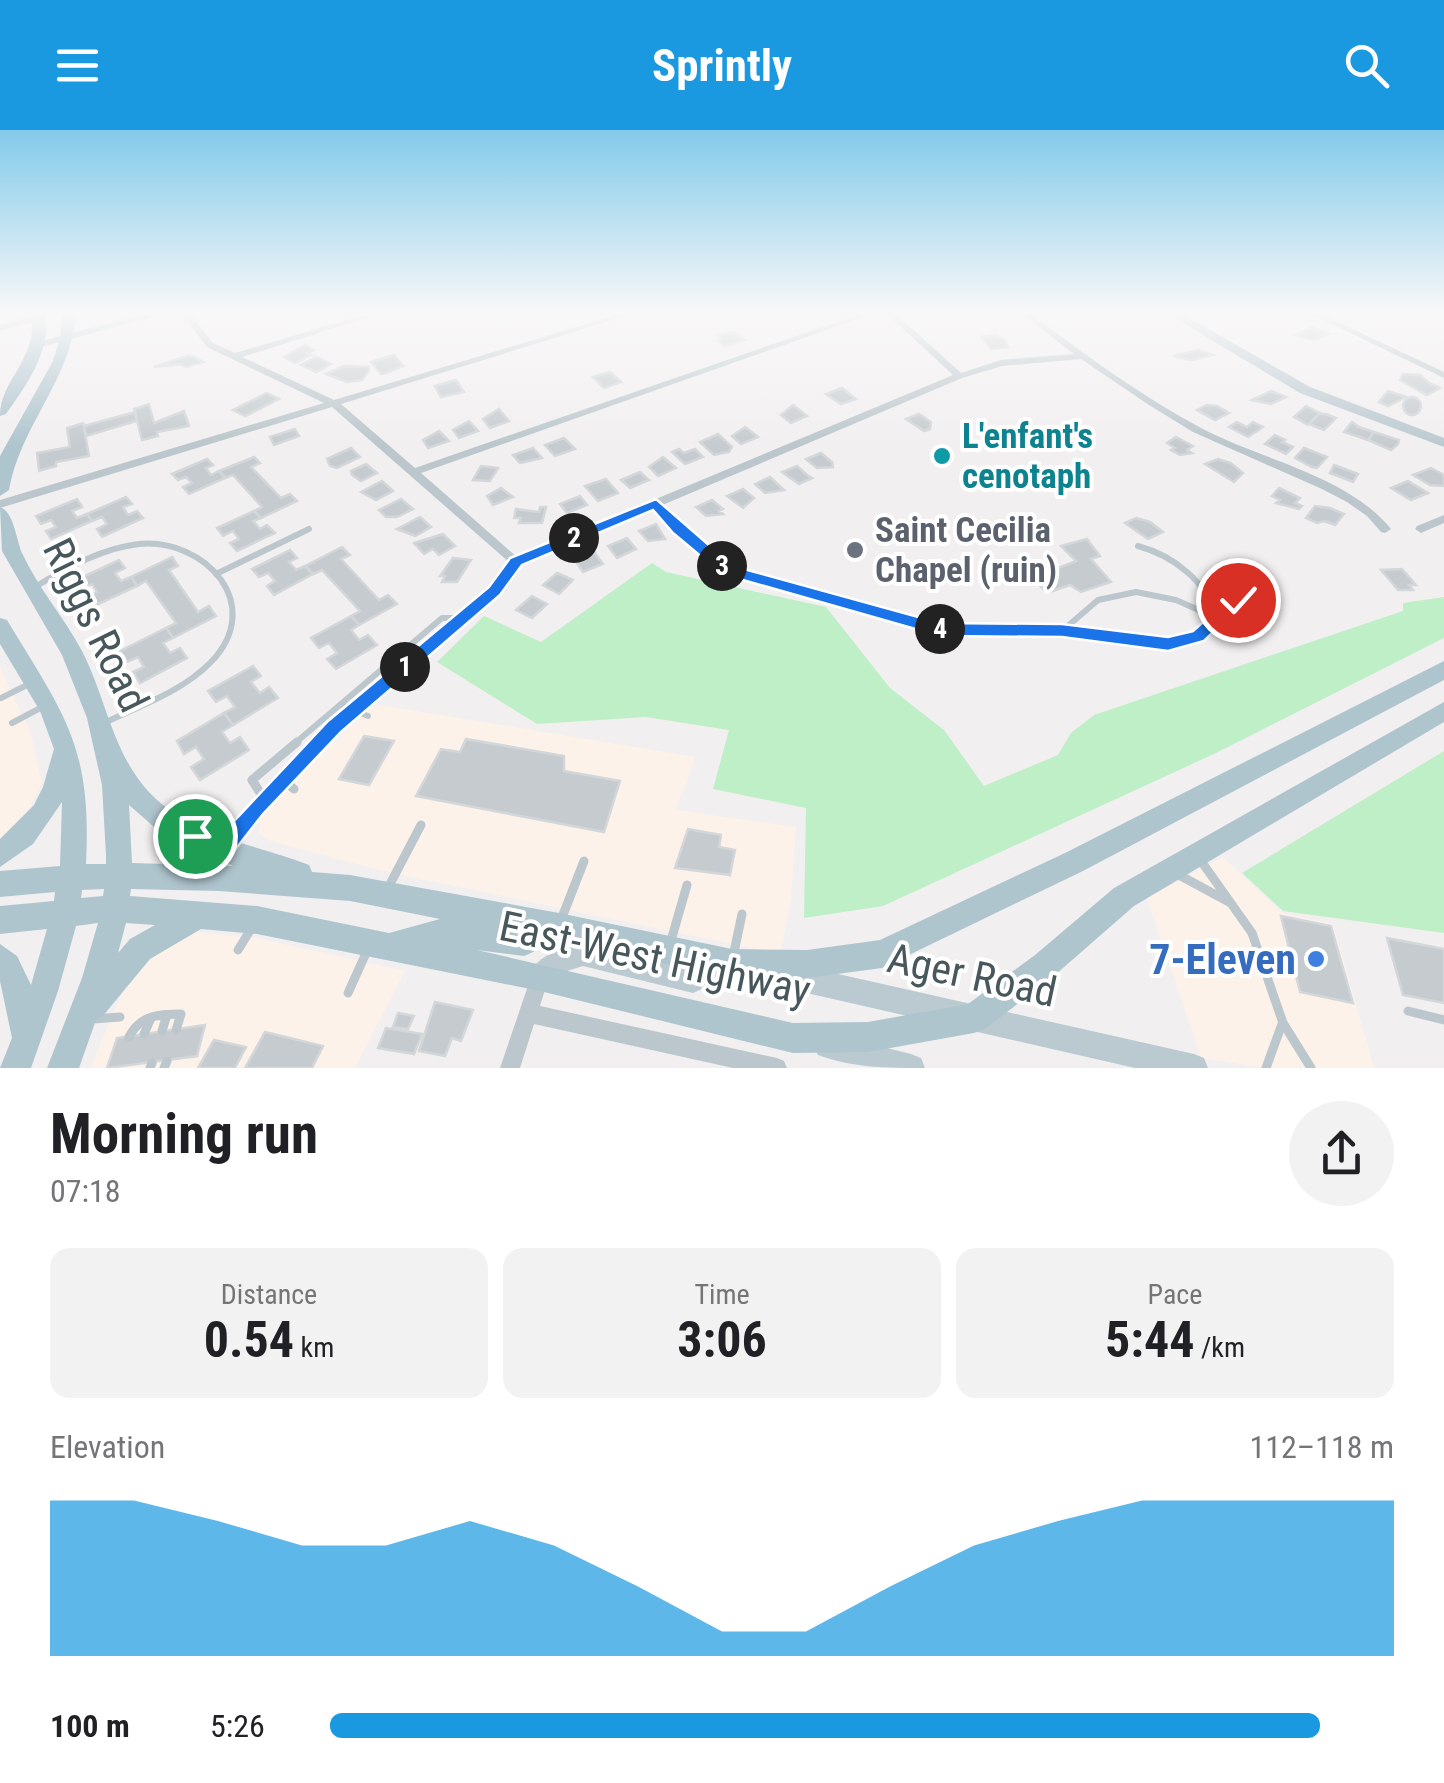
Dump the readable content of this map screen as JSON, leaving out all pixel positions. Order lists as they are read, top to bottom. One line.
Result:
{"streets":{"main road":["Riggs Road","East-West Highway"],"street":["Ager Road"]},"crossings":[["Riggs Road","East-West Highway"],["East-West Highway","Ager Road"]],"places":["L'enfant's cenotaph","Saint Cecilia Chapel (ruin)","7-Eleven"],"page":{"header":"Sprintly","pins":["2","3","4","1"],"heading":["Morning run","07:18"],"stats":[["Distance","0.54 km"],["Time","3:06"],["Pace","5:44 /km"]],"chart":["Elevation","112–118 m"],"list":[{"name":"100 m","note":"5:26"}]}}
